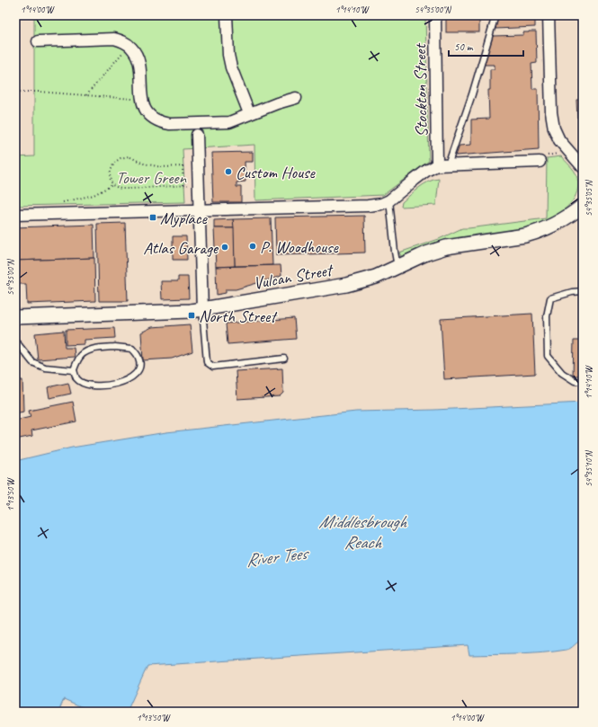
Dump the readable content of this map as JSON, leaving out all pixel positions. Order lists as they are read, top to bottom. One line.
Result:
{"streets":{"street":["Stockton Street","Vulcan Street"]},"water":["Middlesbrough Reach","River Tees"],"parks":["Tower Green"],"places":{"other":["Custom House","P. Woodhouse","Atlas Garage"],"transit":["Myplace","North Street"]},"scale_bar":"50 m","coordinates":["1°14'00\"W","1°14'10\"W","54°35'00\"N","54°35'05\"N","54°35'10\"N","1°13'50\"W"]}
